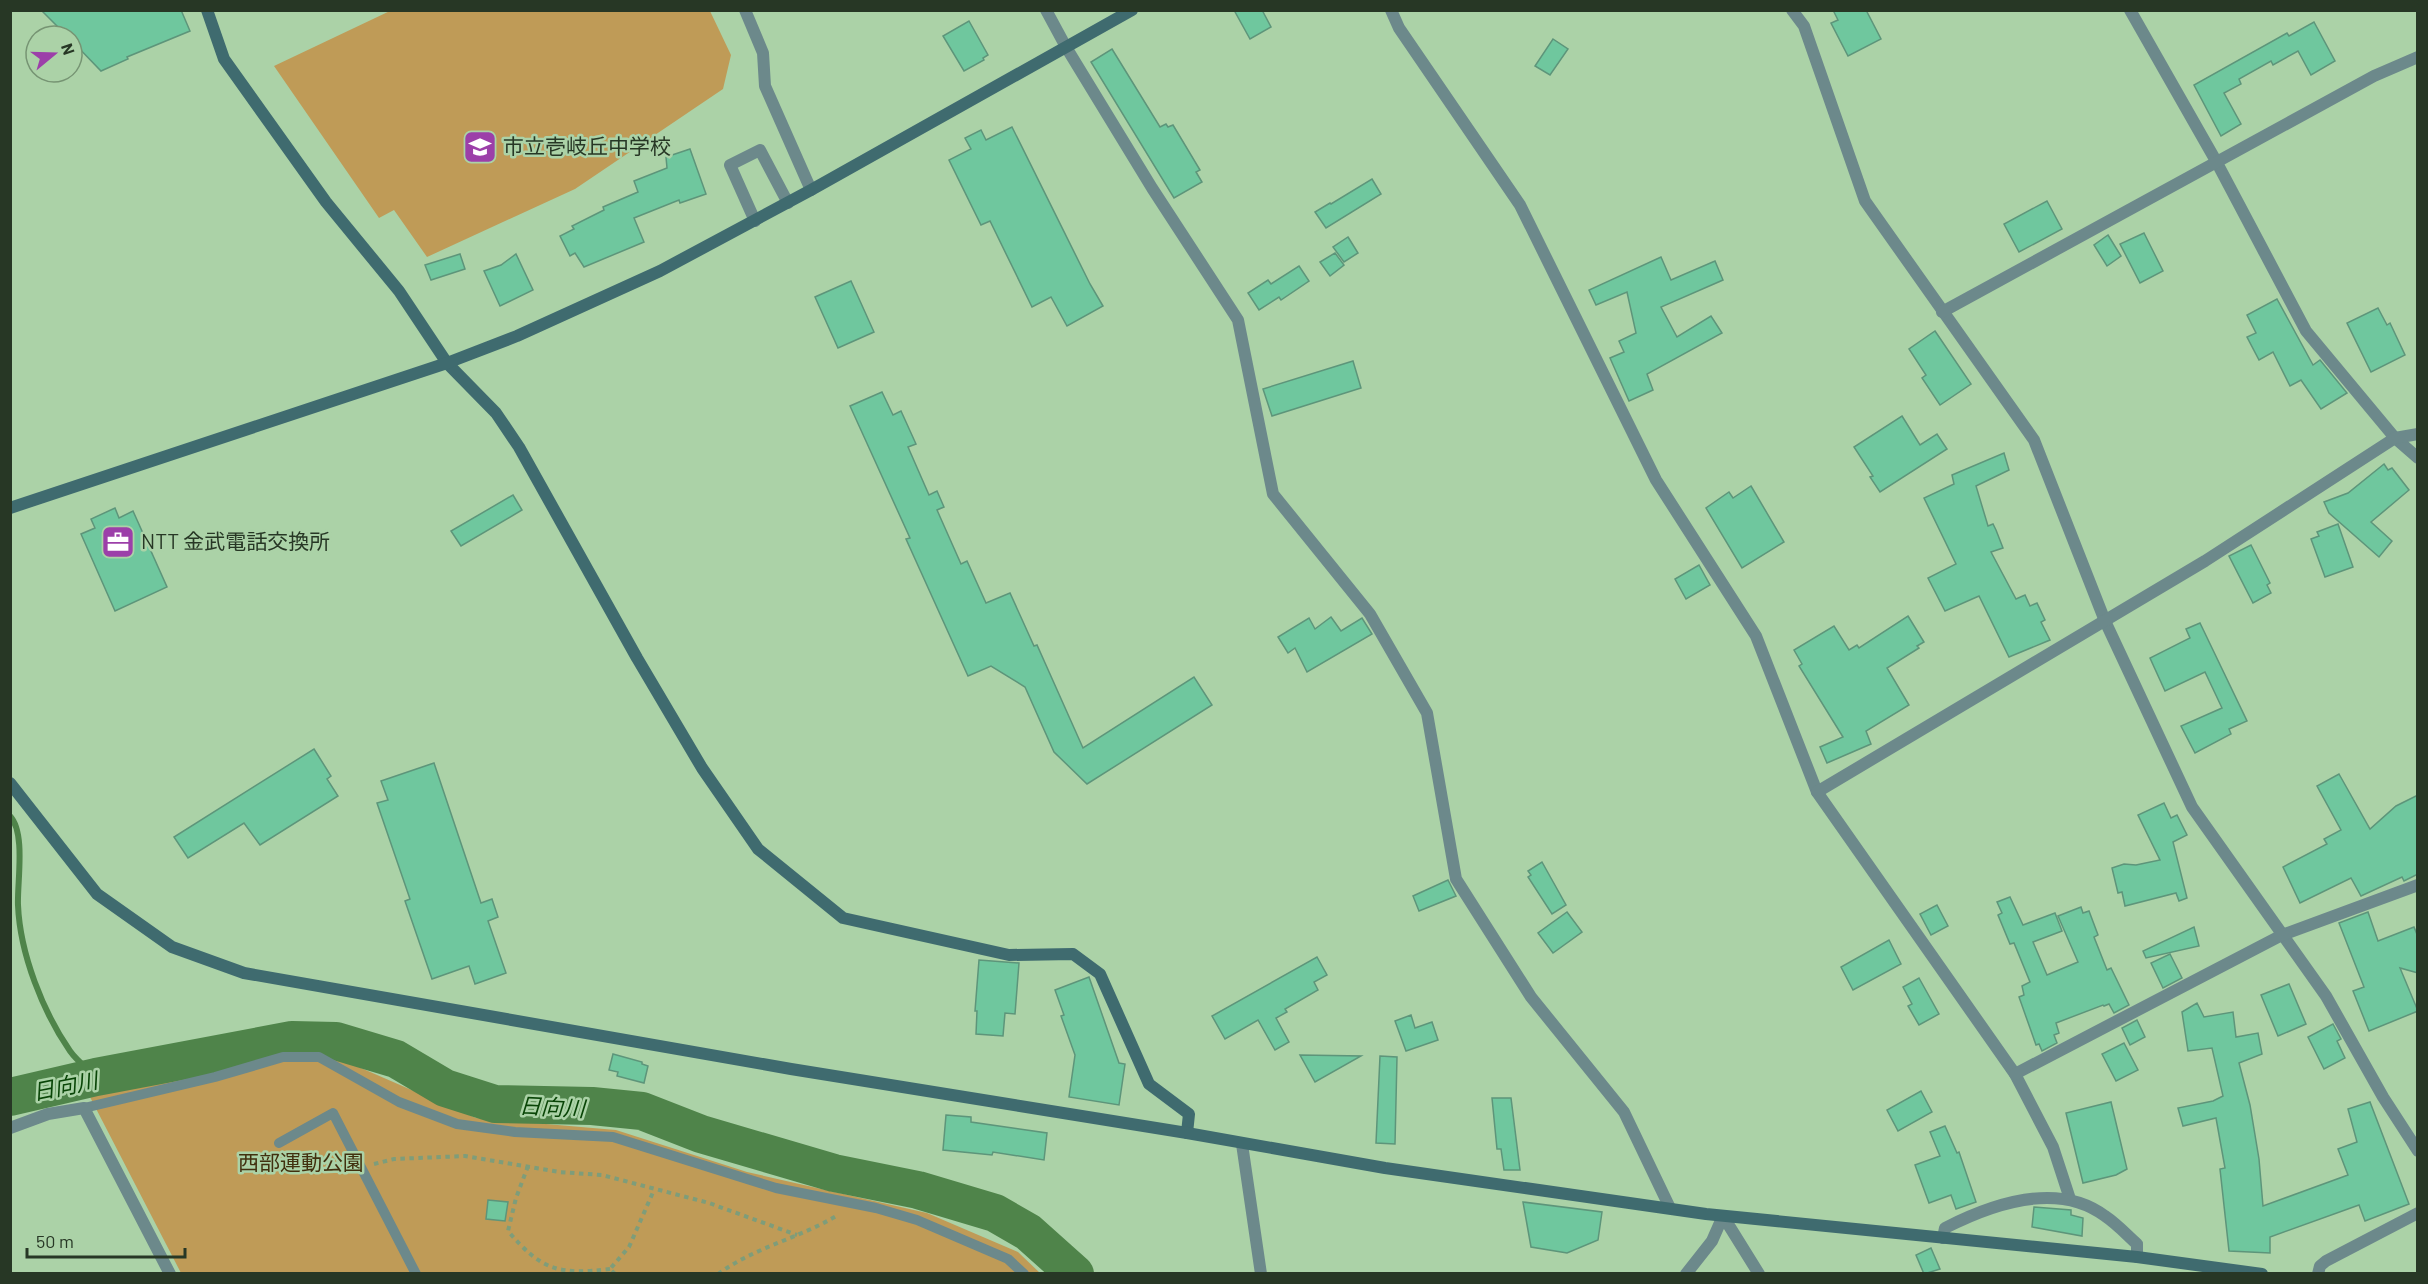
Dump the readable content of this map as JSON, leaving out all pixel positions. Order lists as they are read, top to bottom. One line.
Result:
{"water":["日向川"],"parks":["西部運動公園"],"places":{"school or university":["市立壱岐丘中学校"],"office":["NTT 金武電話交換所"]},"scale_bar":"50 m","north":"right"}
